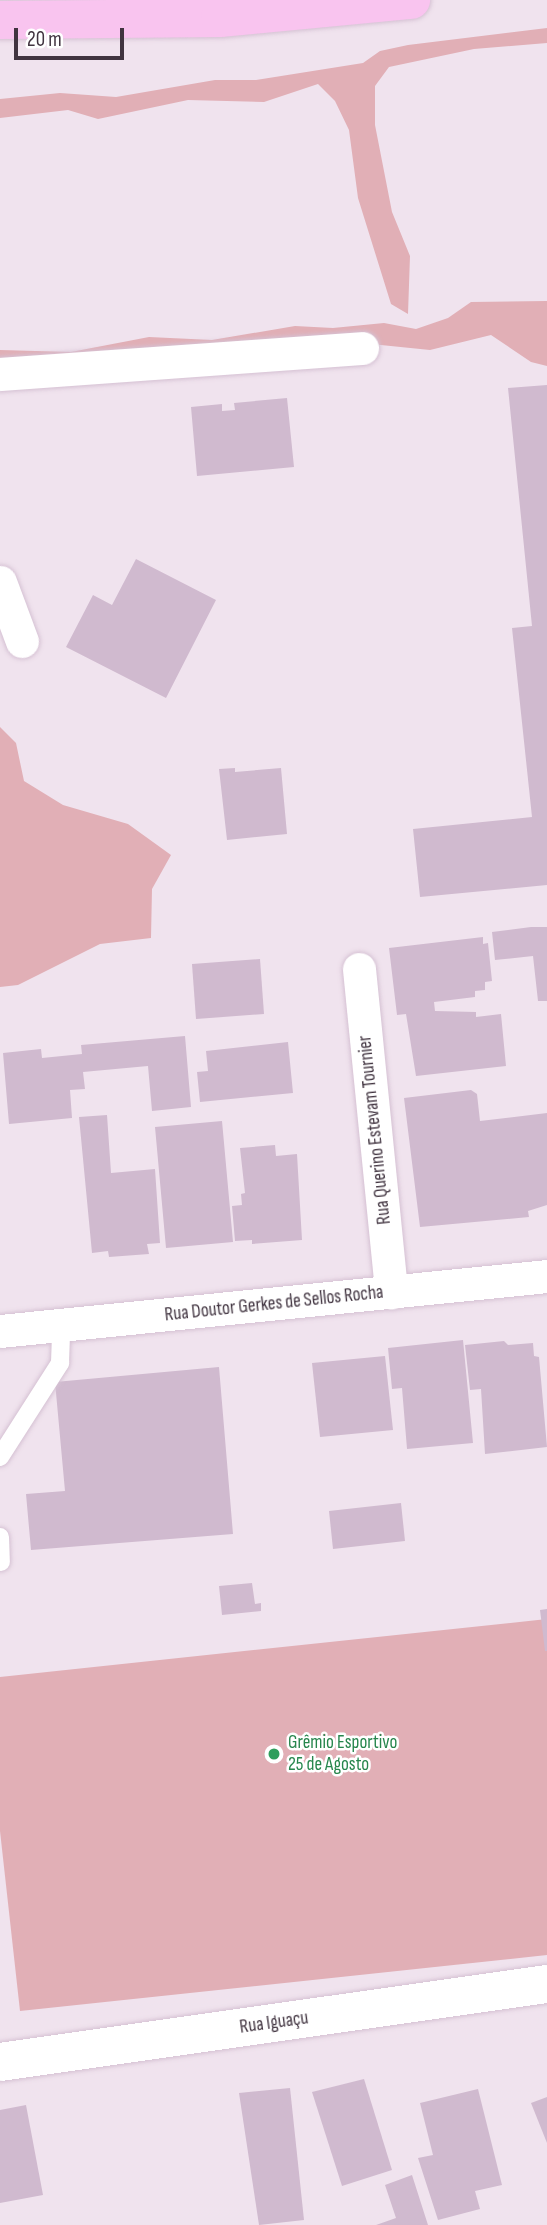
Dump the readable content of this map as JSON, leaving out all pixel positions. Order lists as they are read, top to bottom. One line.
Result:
{"streets":{"street":["Rua Querino Estevam Tournier","Rua Doutor Gerkes de Sellos Rocha","Rua Iguaçu"]},"crossings":[["Rua Querino Estevam Tournier","Rua Doutor Gerkes de Sellos Rocha"]],"places":["Grêmio Esportivo 25 de Agosto"],"scale_bar":"20 m"}
